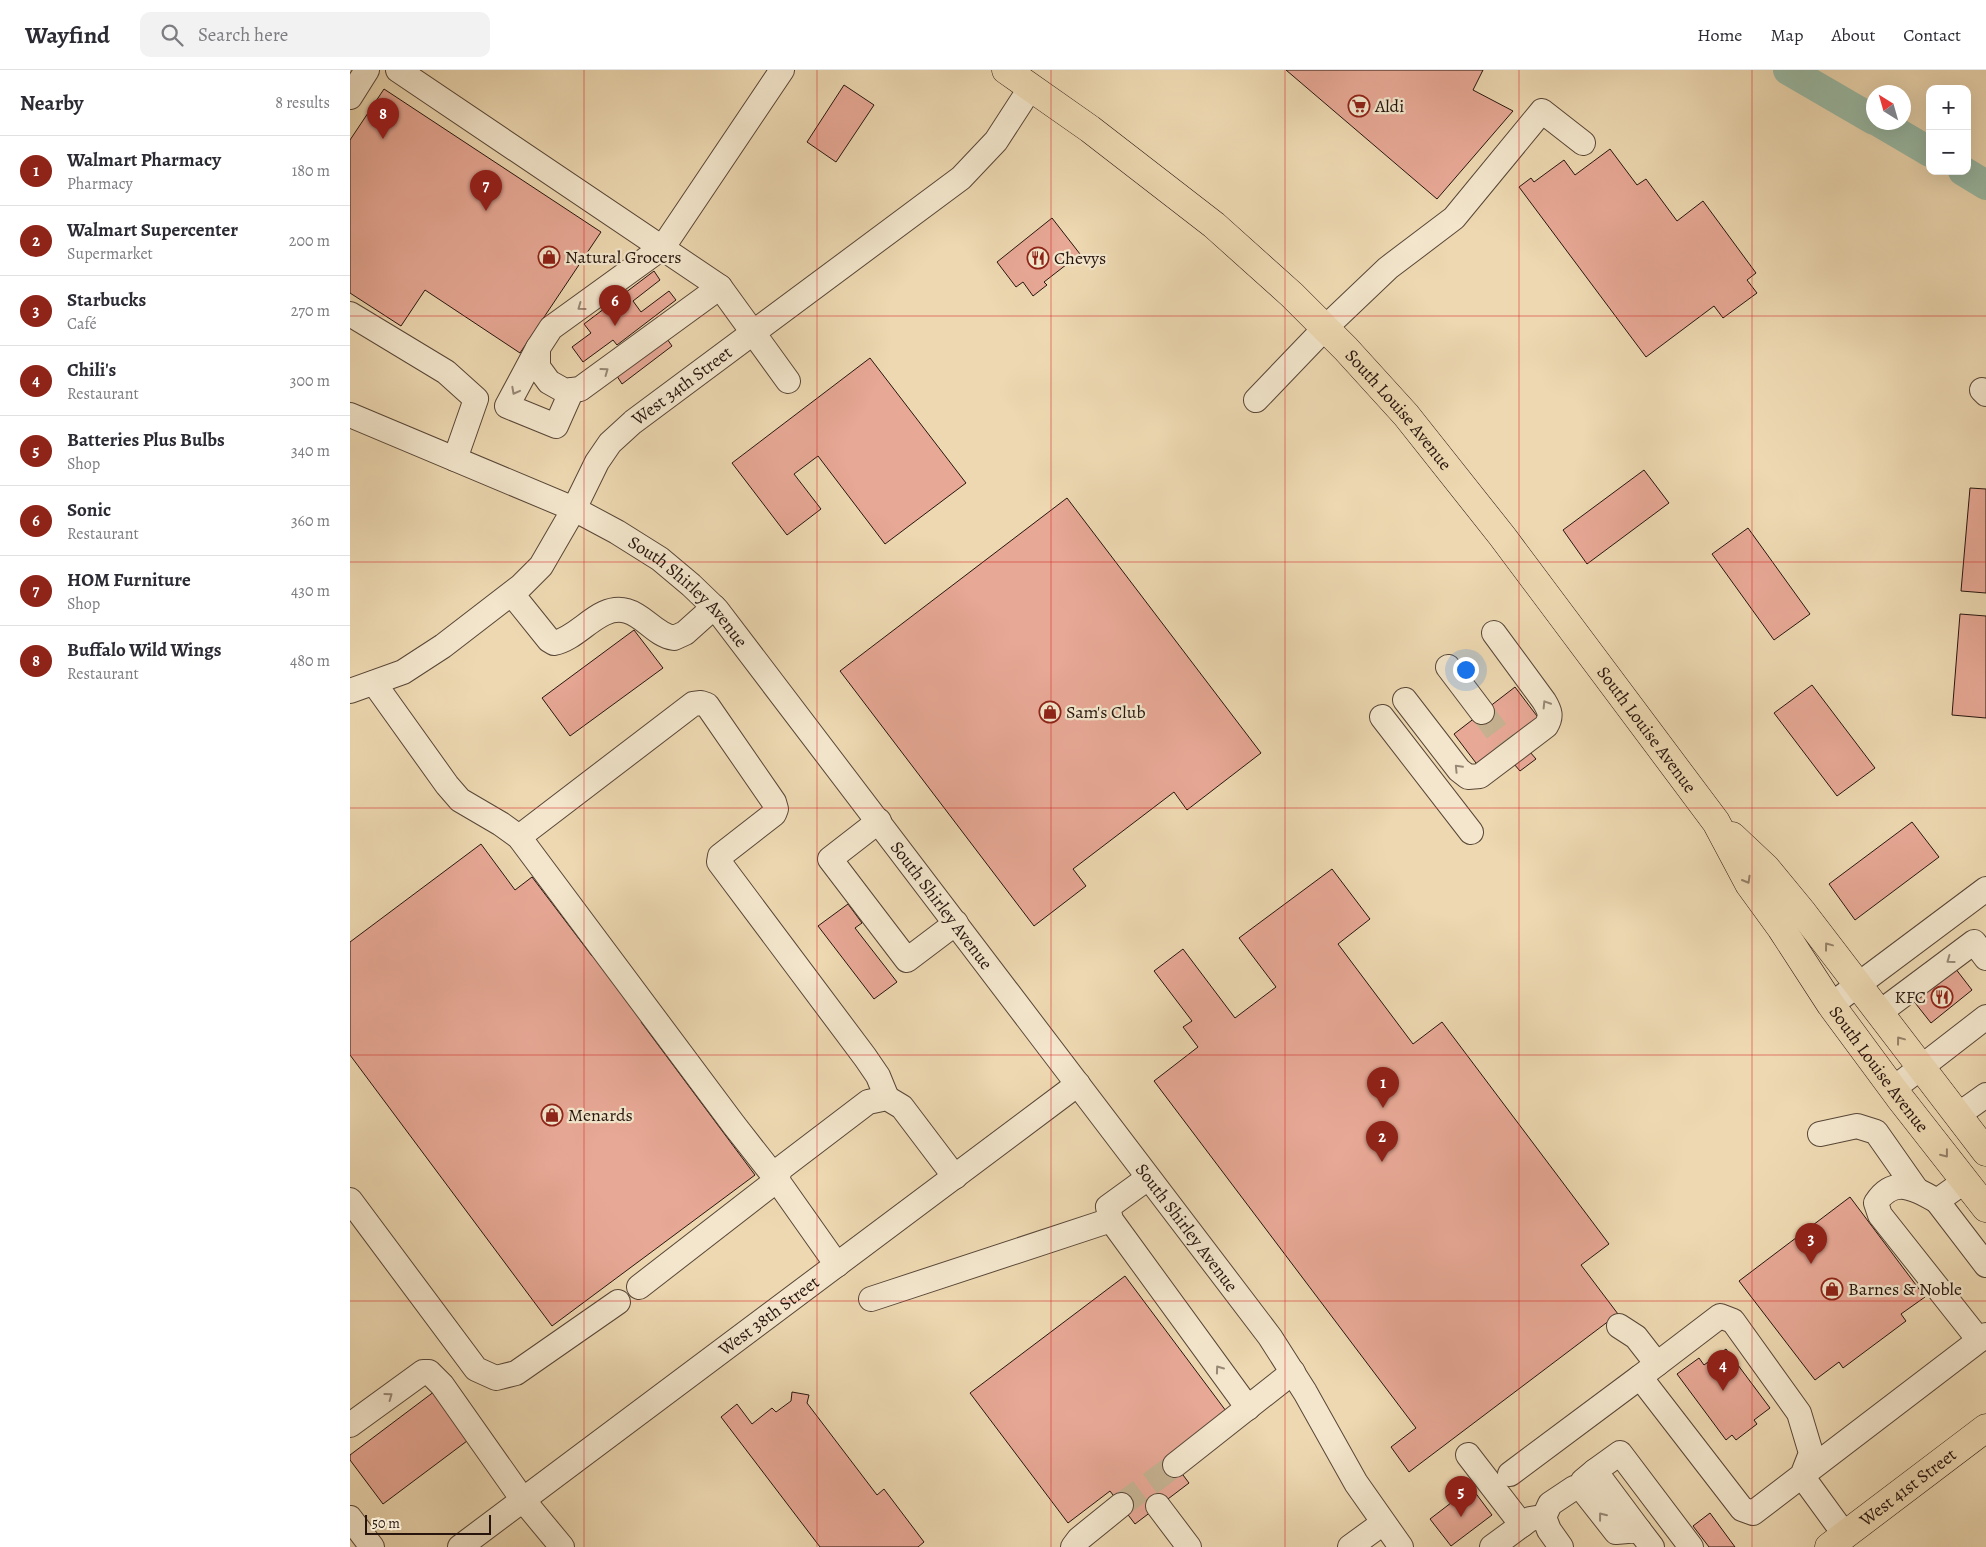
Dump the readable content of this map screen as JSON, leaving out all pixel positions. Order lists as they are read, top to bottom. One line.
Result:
{"streets":{"main road":["South Louise Avenue","West 41st Street"],"street":["West 34th Street","South Shirley Avenue","West 38th Street"]},"crossings":[["West 34th Street","South Louise Avenue"],["West 34th Street","South Shirley Avenue"],["South Shirley Avenue","West 38th Street"]],"places":{"supermarket":["Aldi"],"shop":["Natural Grocers","Sam's Club","Menards","Barnes & Noble"],"restaurant":["Chevys","KFC"]},"scale_bar":"50 m","north":"top left","page":{"header":"Wayfind","search":"Search here","nav":["Home","Map","About","Contact"],"heading":["Nearby","8 results"],"map_buttons":["+","−"],"pins":["8","7","6","1","2","3","4","5"],"list":[{"mark":"1","name":"Walmart Pharmacy","note":"Pharmacy","value":"180 m"},{"mark":"2","name":"Walmart Supercenter","note":"Supermarket","value":"200 m"},{"mark":"3","name":"Starbucks","note":"Café","value":"270 m"},{"mark":"4","name":"Chili's","note":"Restaurant","value":"300 m"},{"mark":"5","name":"Batteries Plus Bulbs","note":"Shop","value":"340 m"},{"mark":"6","name":"Sonic","note":"Restaurant","value":"360 m"},{"mark":"7","name":"HOM Furniture","note":"Shop","value":"430 m"},{"mark":"8","name":"Buffalo Wild Wings","note":"Restaurant","value":"480 m"}],"scale":"50 m"}}
